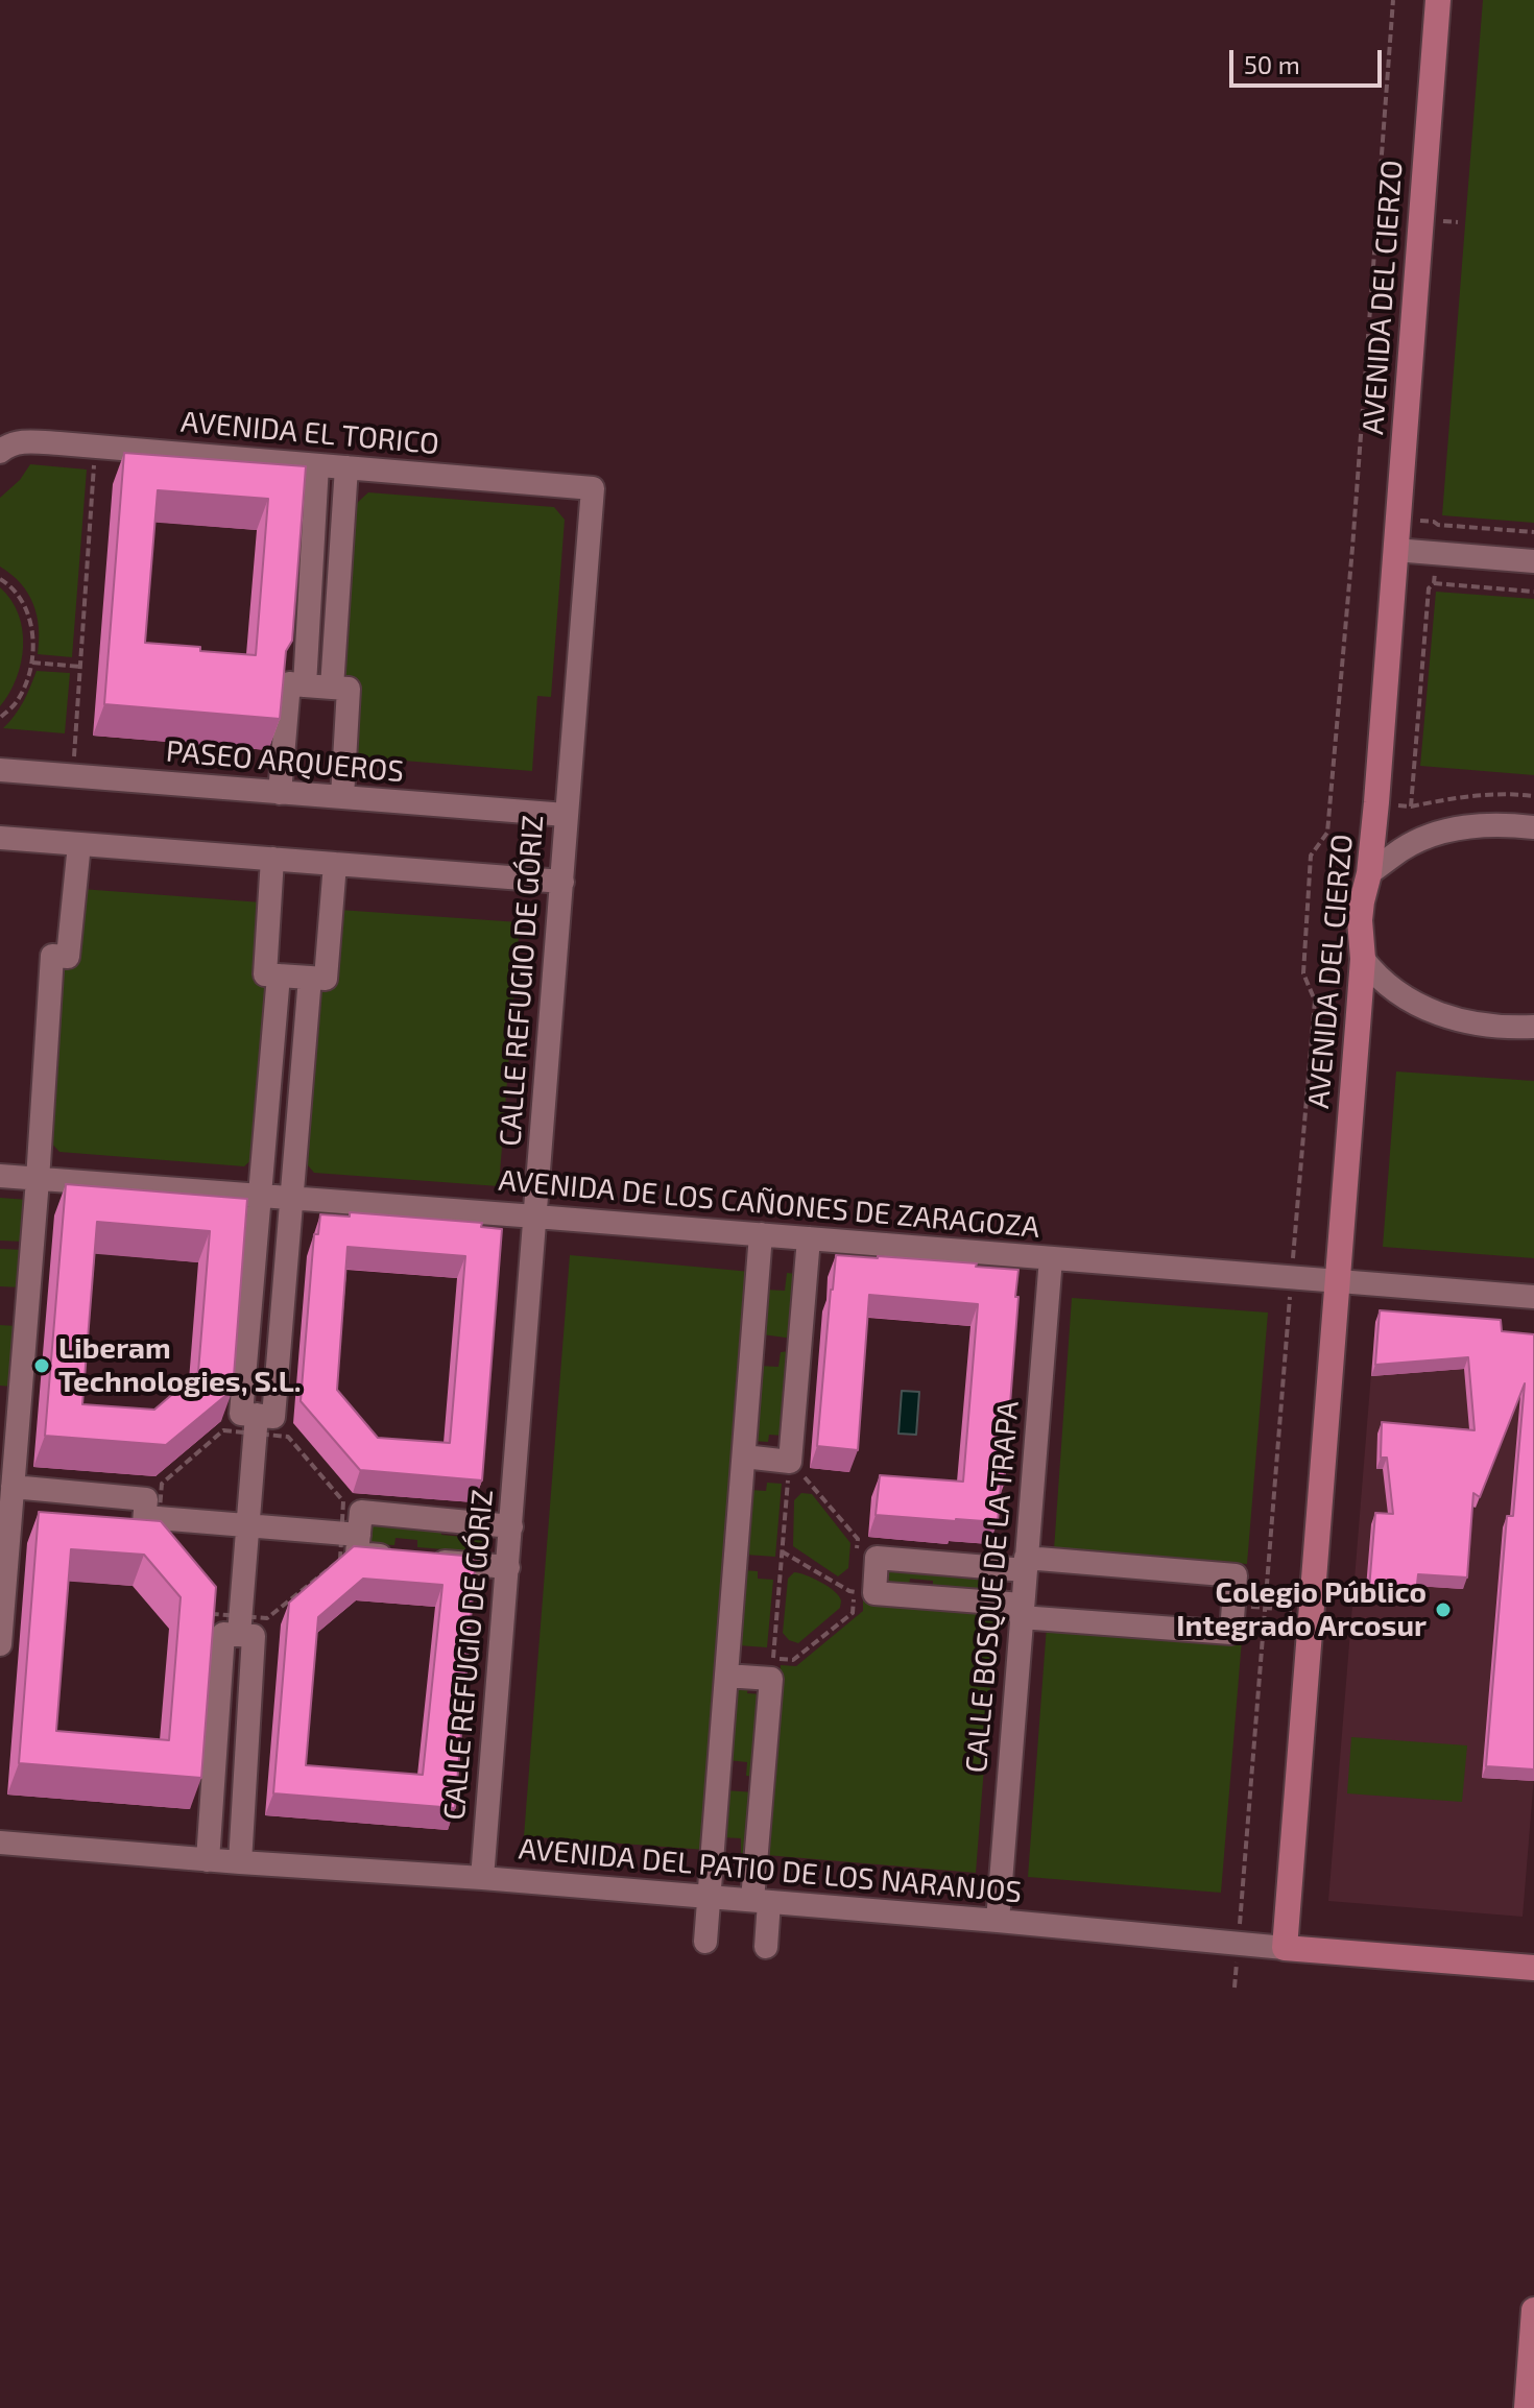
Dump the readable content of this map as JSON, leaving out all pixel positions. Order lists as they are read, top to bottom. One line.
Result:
{"streets":{"main road":["AVENIDA DEL CIERZO","AVENIDA DEL PATIO DE LOS NARANJOS"],"street":["AVENIDA EL TORICO","PASEO ARQUEROS","CALLE REFUGIO DE GÓRIZ","AVENIDA DE LOS CAÑONES DE ZARAGOZA","CALLE BOSQUE DE LA TRAPA"]},"crossings":[["AVENIDA DEL CIERZO","AVENIDA DE LOS CAÑONES DE ZARAGOZA"],["AVENIDA DEL CIERZO","AVENIDA DEL PATIO DE LOS NARANJOS"],["AVENIDA EL TORICO","CALLE REFUGIO DE GÓRIZ"],["PASEO ARQUEROS","CALLE REFUGIO DE GÓRIZ"],["CALLE REFUGIO DE GÓRIZ","AVENIDA DE LOS CAÑONES DE ZARAGOZA"],["CALLE REFUGIO DE GÓRIZ","AVENIDA DEL PATIO DE LOS NARANJOS"],["AVENIDA DE LOS CAÑONES DE ZARAGOZA","CALLE BOSQUE DE LA TRAPA"],["CALLE BOSQUE DE LA TRAPA","AVENIDA DEL PATIO DE LOS NARANJOS"]],"places":["Liberam Technologies, S.L.","Colegio Público Integrado Arcosur"],"scale_bar":"50 m"}
